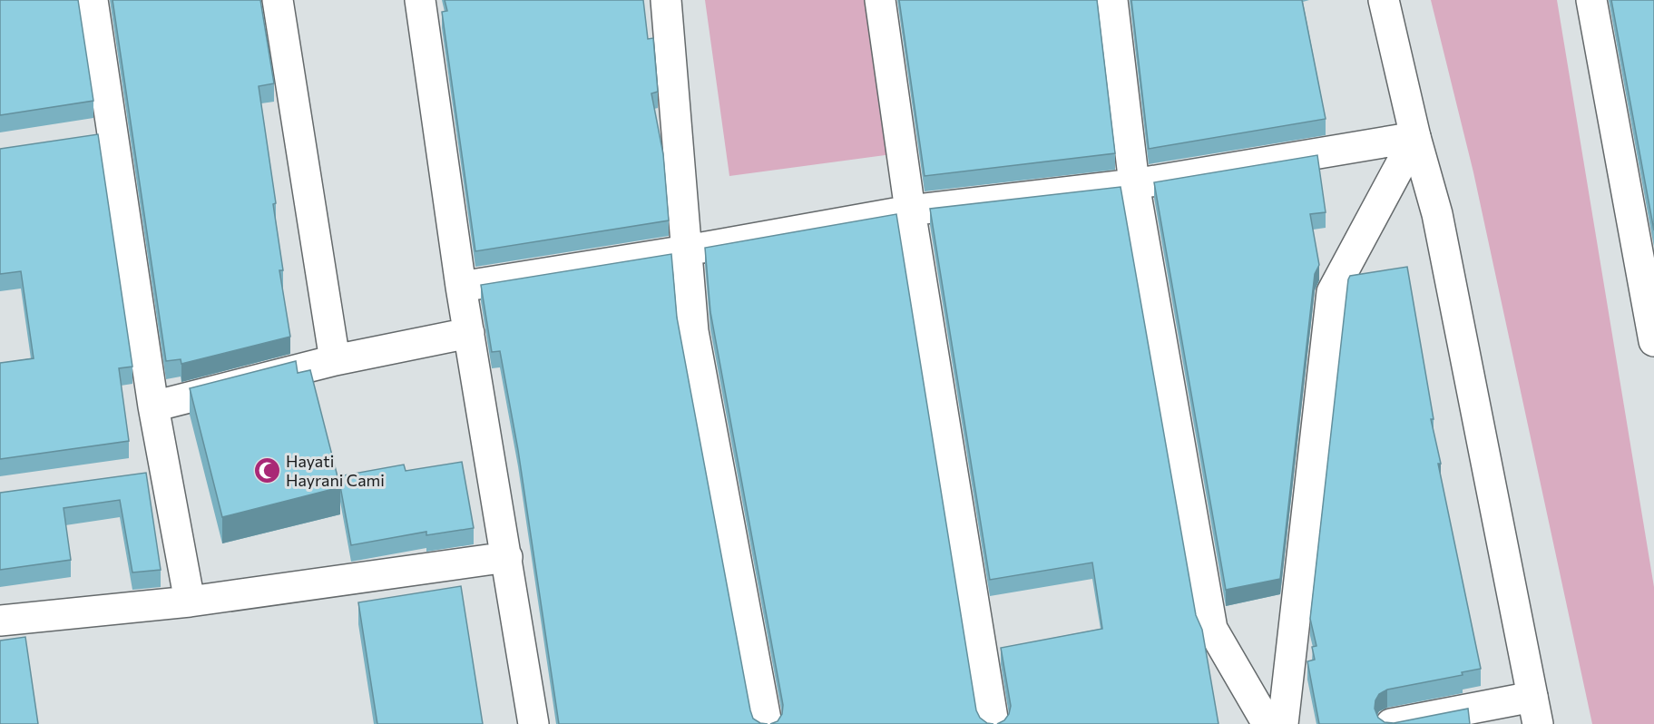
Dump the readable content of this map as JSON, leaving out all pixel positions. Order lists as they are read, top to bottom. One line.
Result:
{"places":{"mosque":["Hayati Hayrani Cami"]}}
